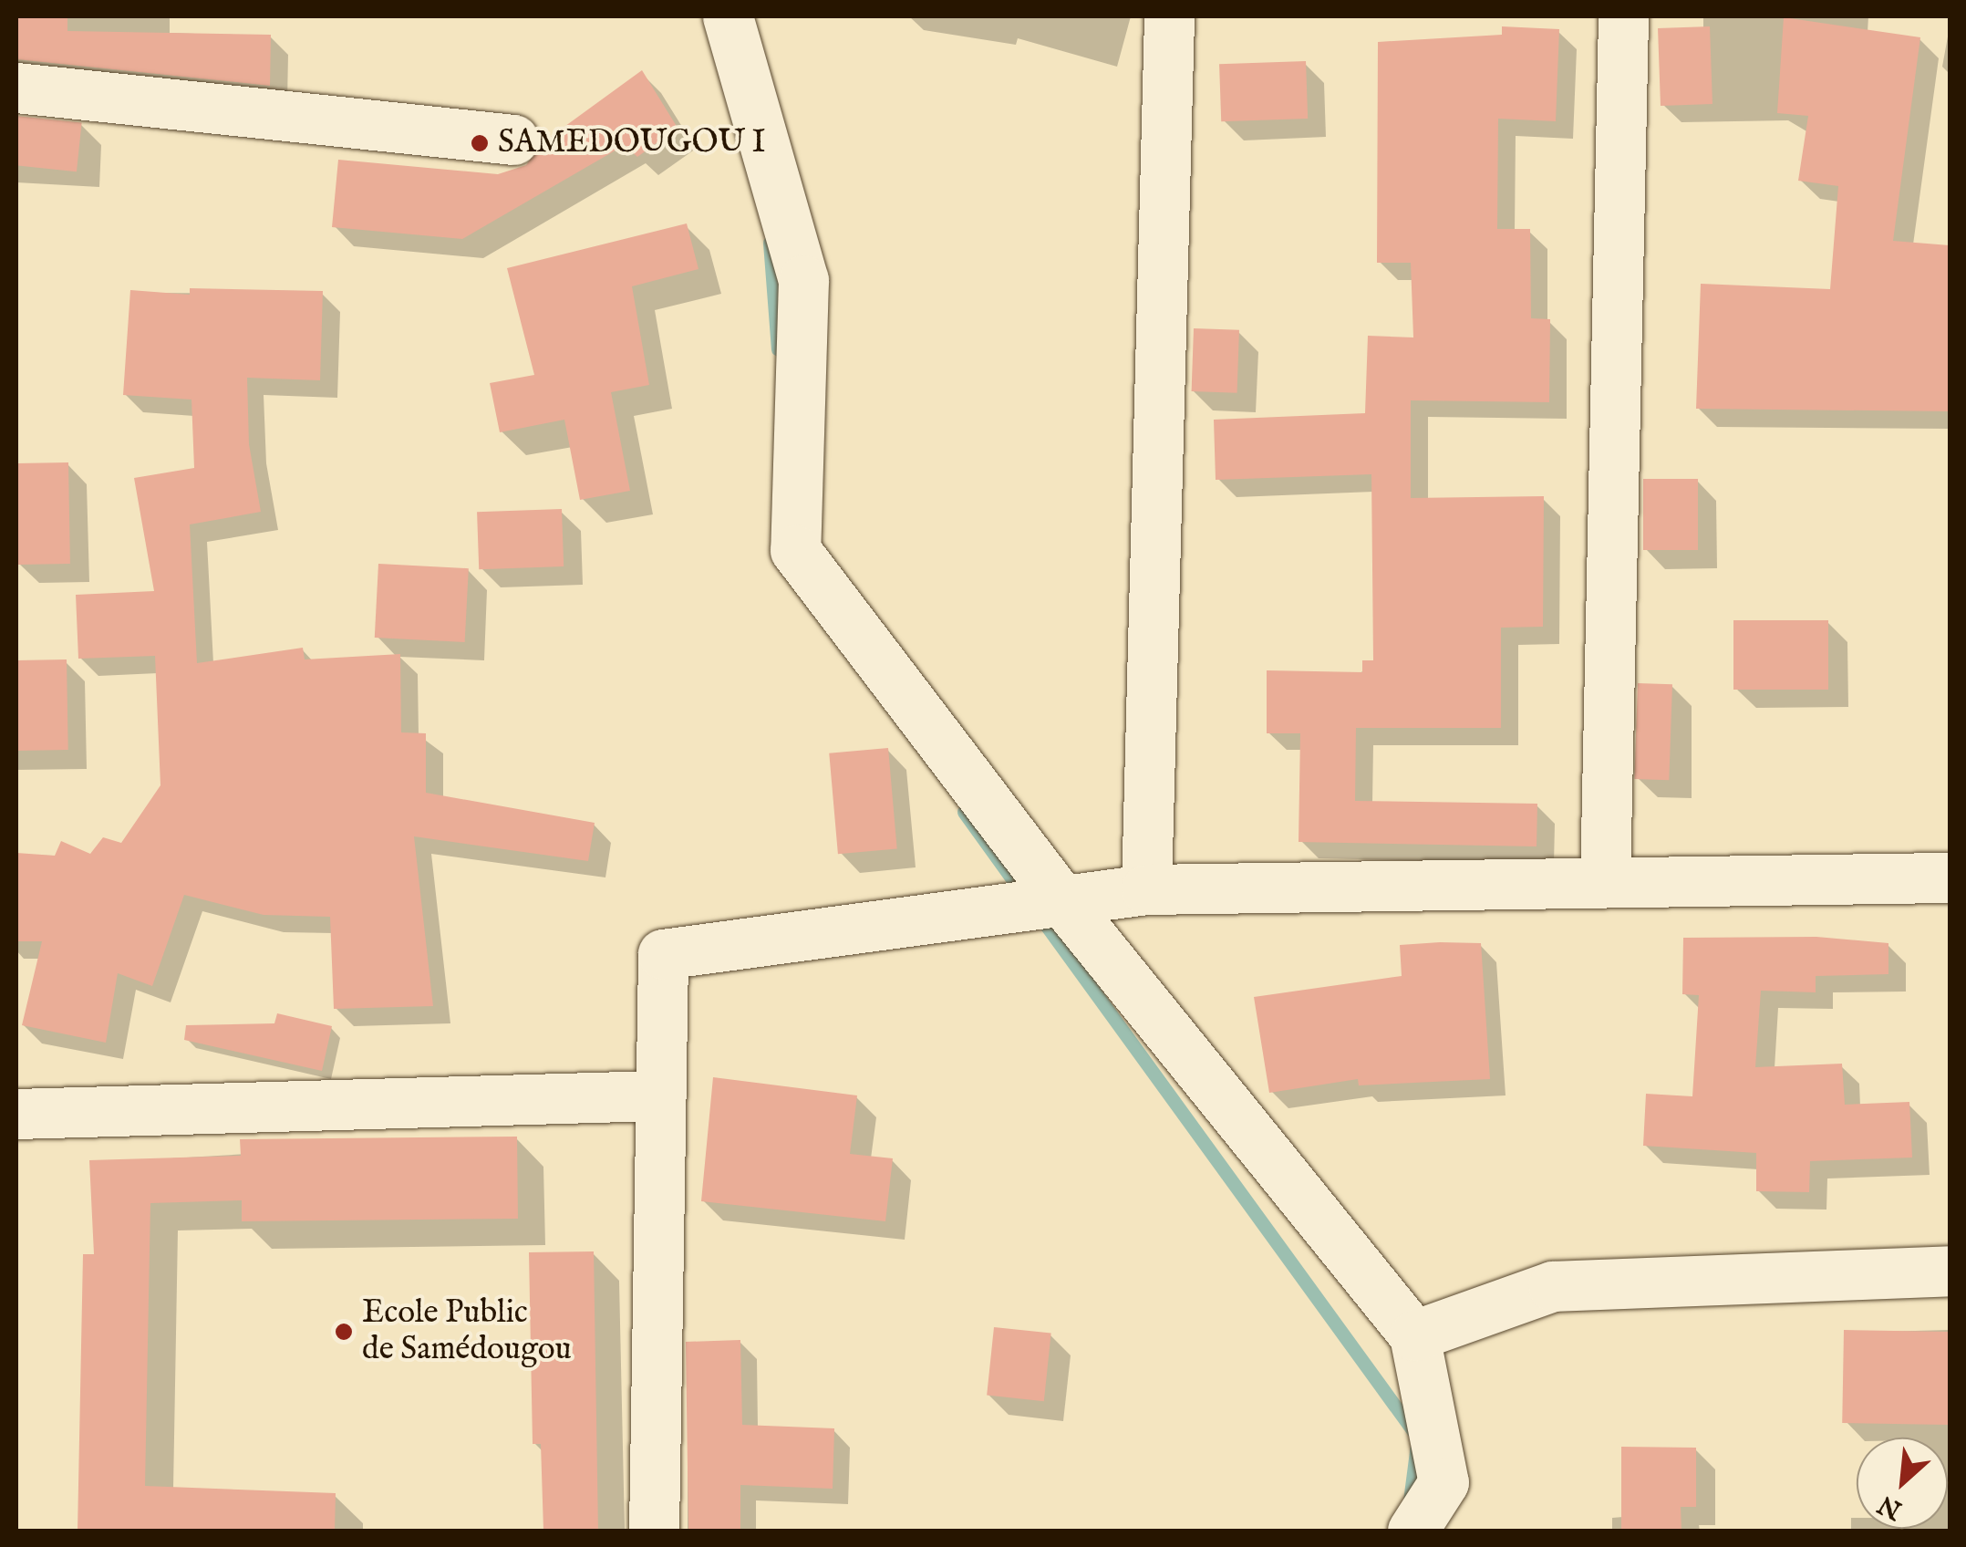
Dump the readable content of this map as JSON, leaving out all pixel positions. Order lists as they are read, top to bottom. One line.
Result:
{"places":["SAMEDOUGOU I","Ecole Public de Samédougou"],"north":"bottom left"}
